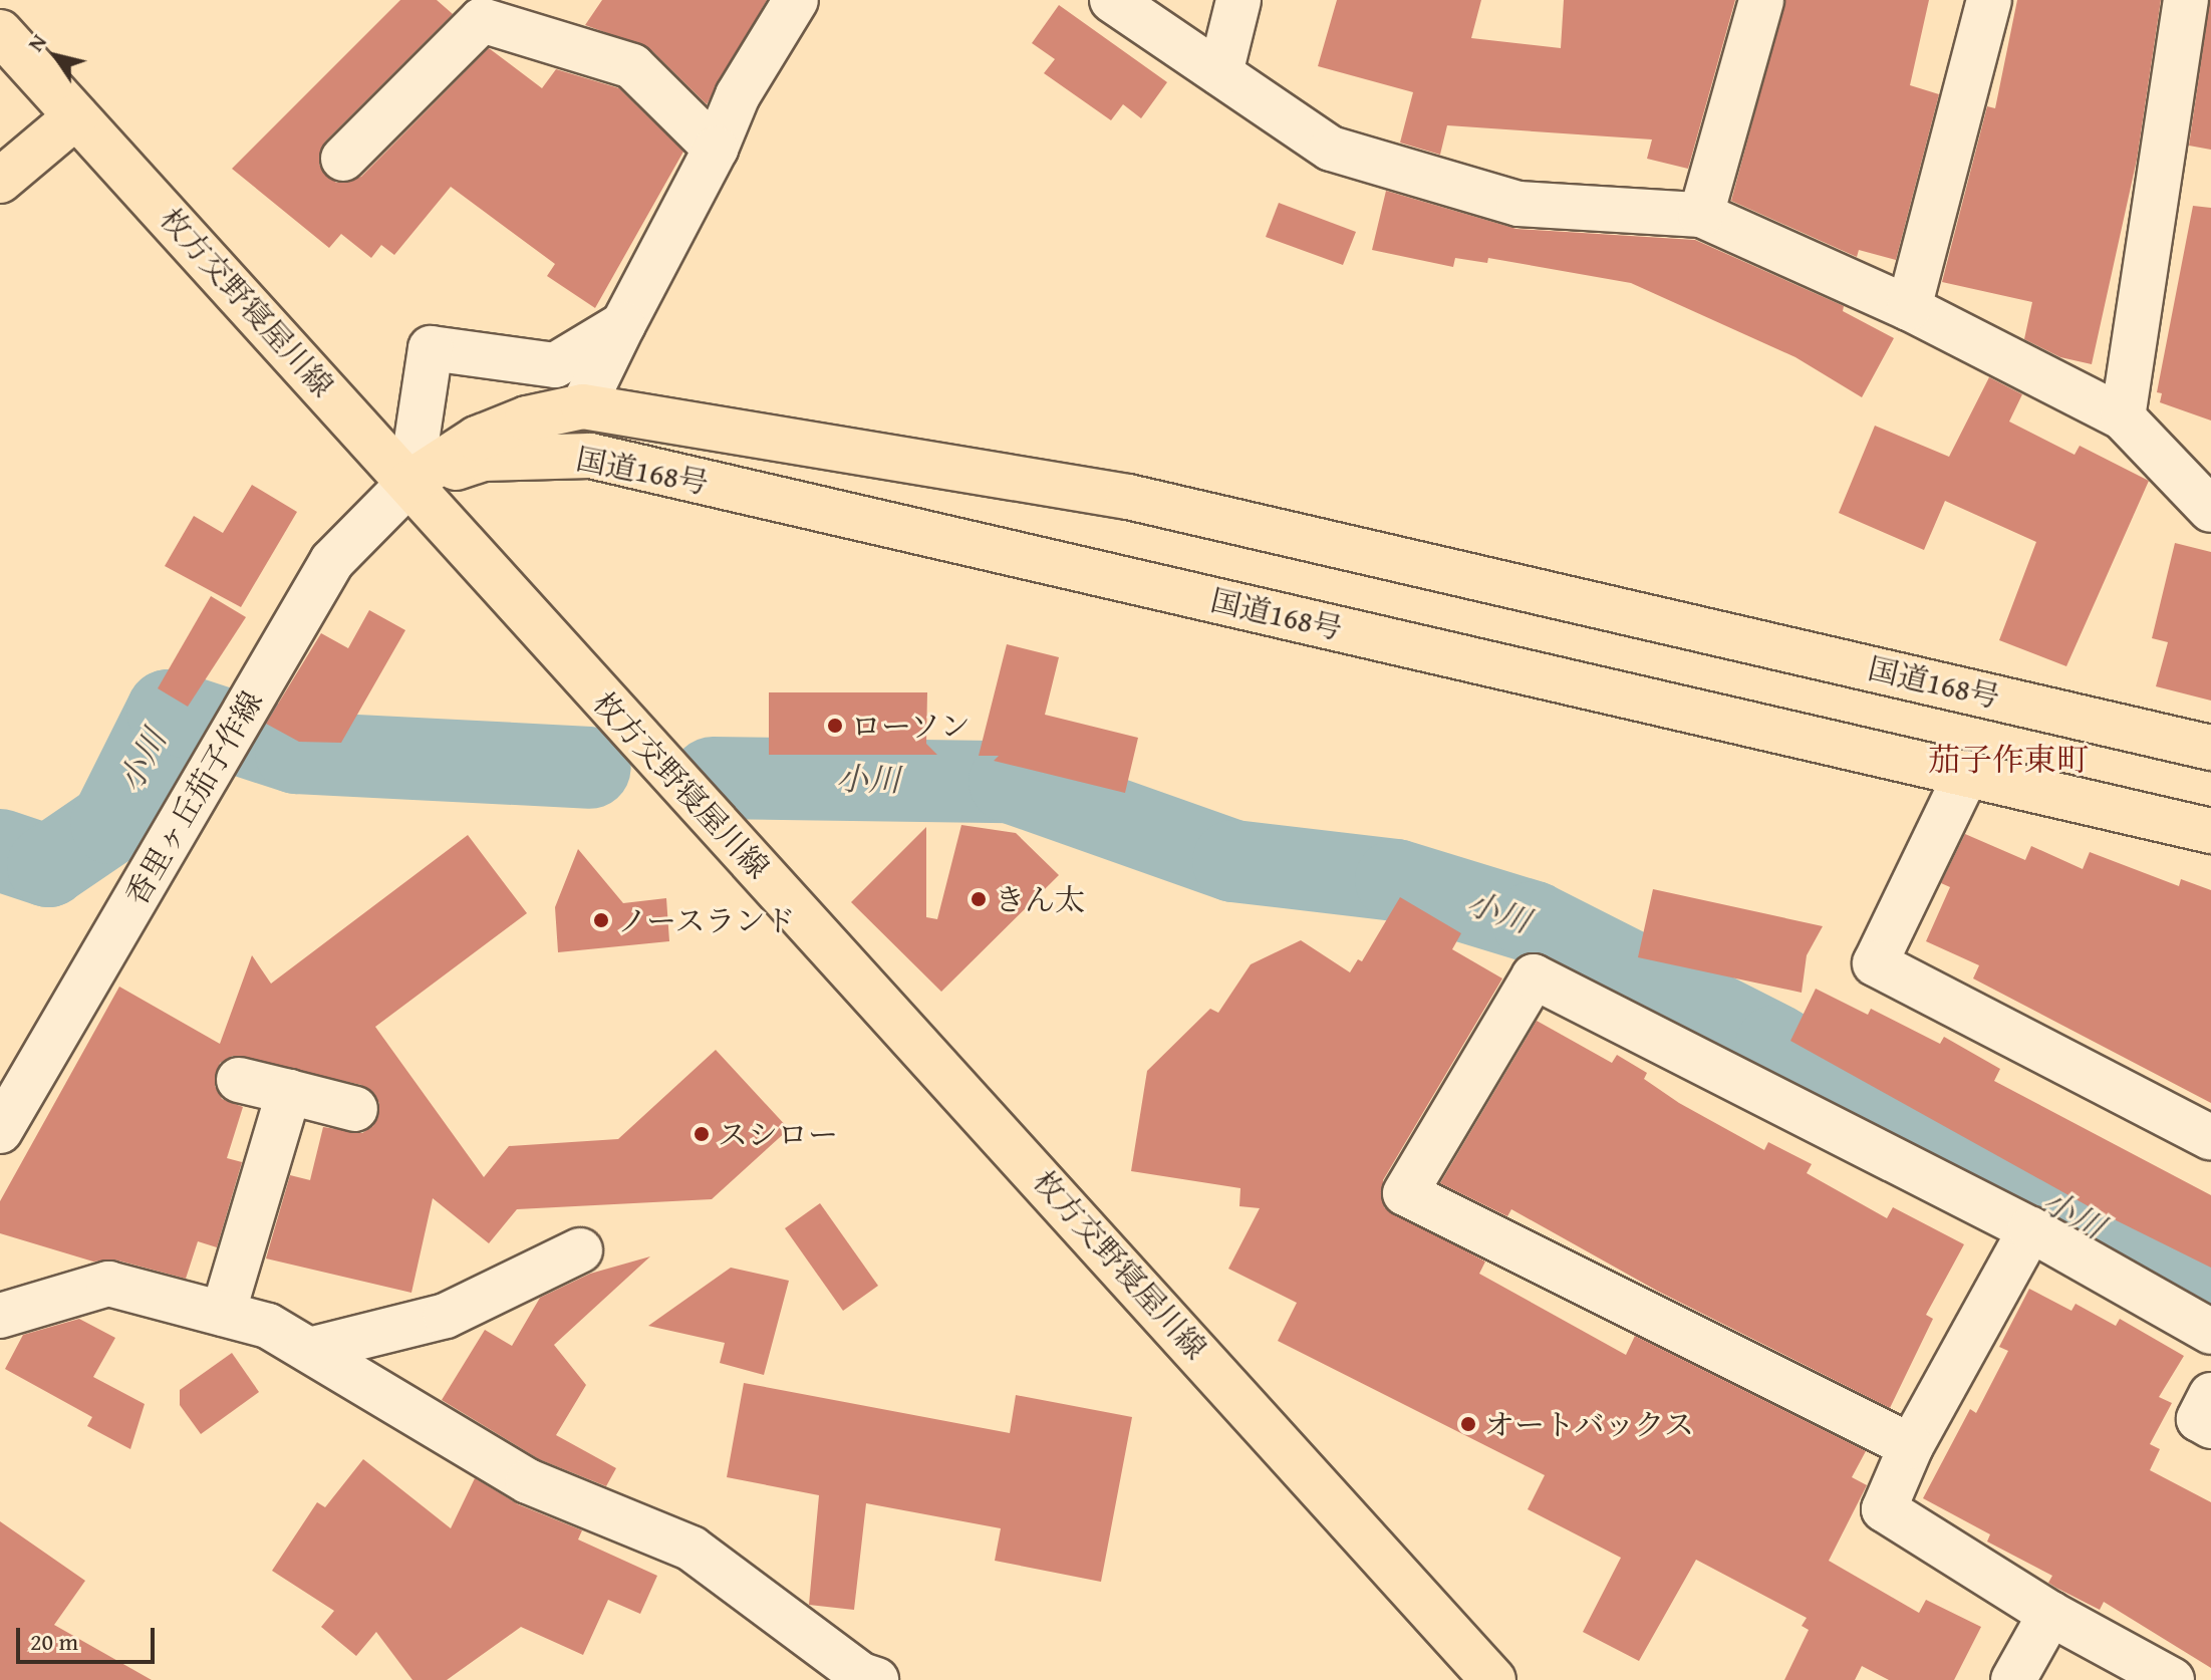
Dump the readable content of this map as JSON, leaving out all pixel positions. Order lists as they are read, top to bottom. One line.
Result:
{"streets":{"main road":["枚方交野寝屋川線","国道168号"],"street":["香里ヶ丘茄子作線"]},"crossings":[["枚方交野寝屋川線","国道168号"],["枚方交野寝屋川線","香里ヶ丘茄子作線"],["国道168号","香里ヶ丘茄子作線"]],"districts":["茄子作東町"],"water":["小川"],"places":["ローソン","きん太","ノースランド","スシロー","オートバックス"],"scale_bar":"20 m","north":"top left"}
